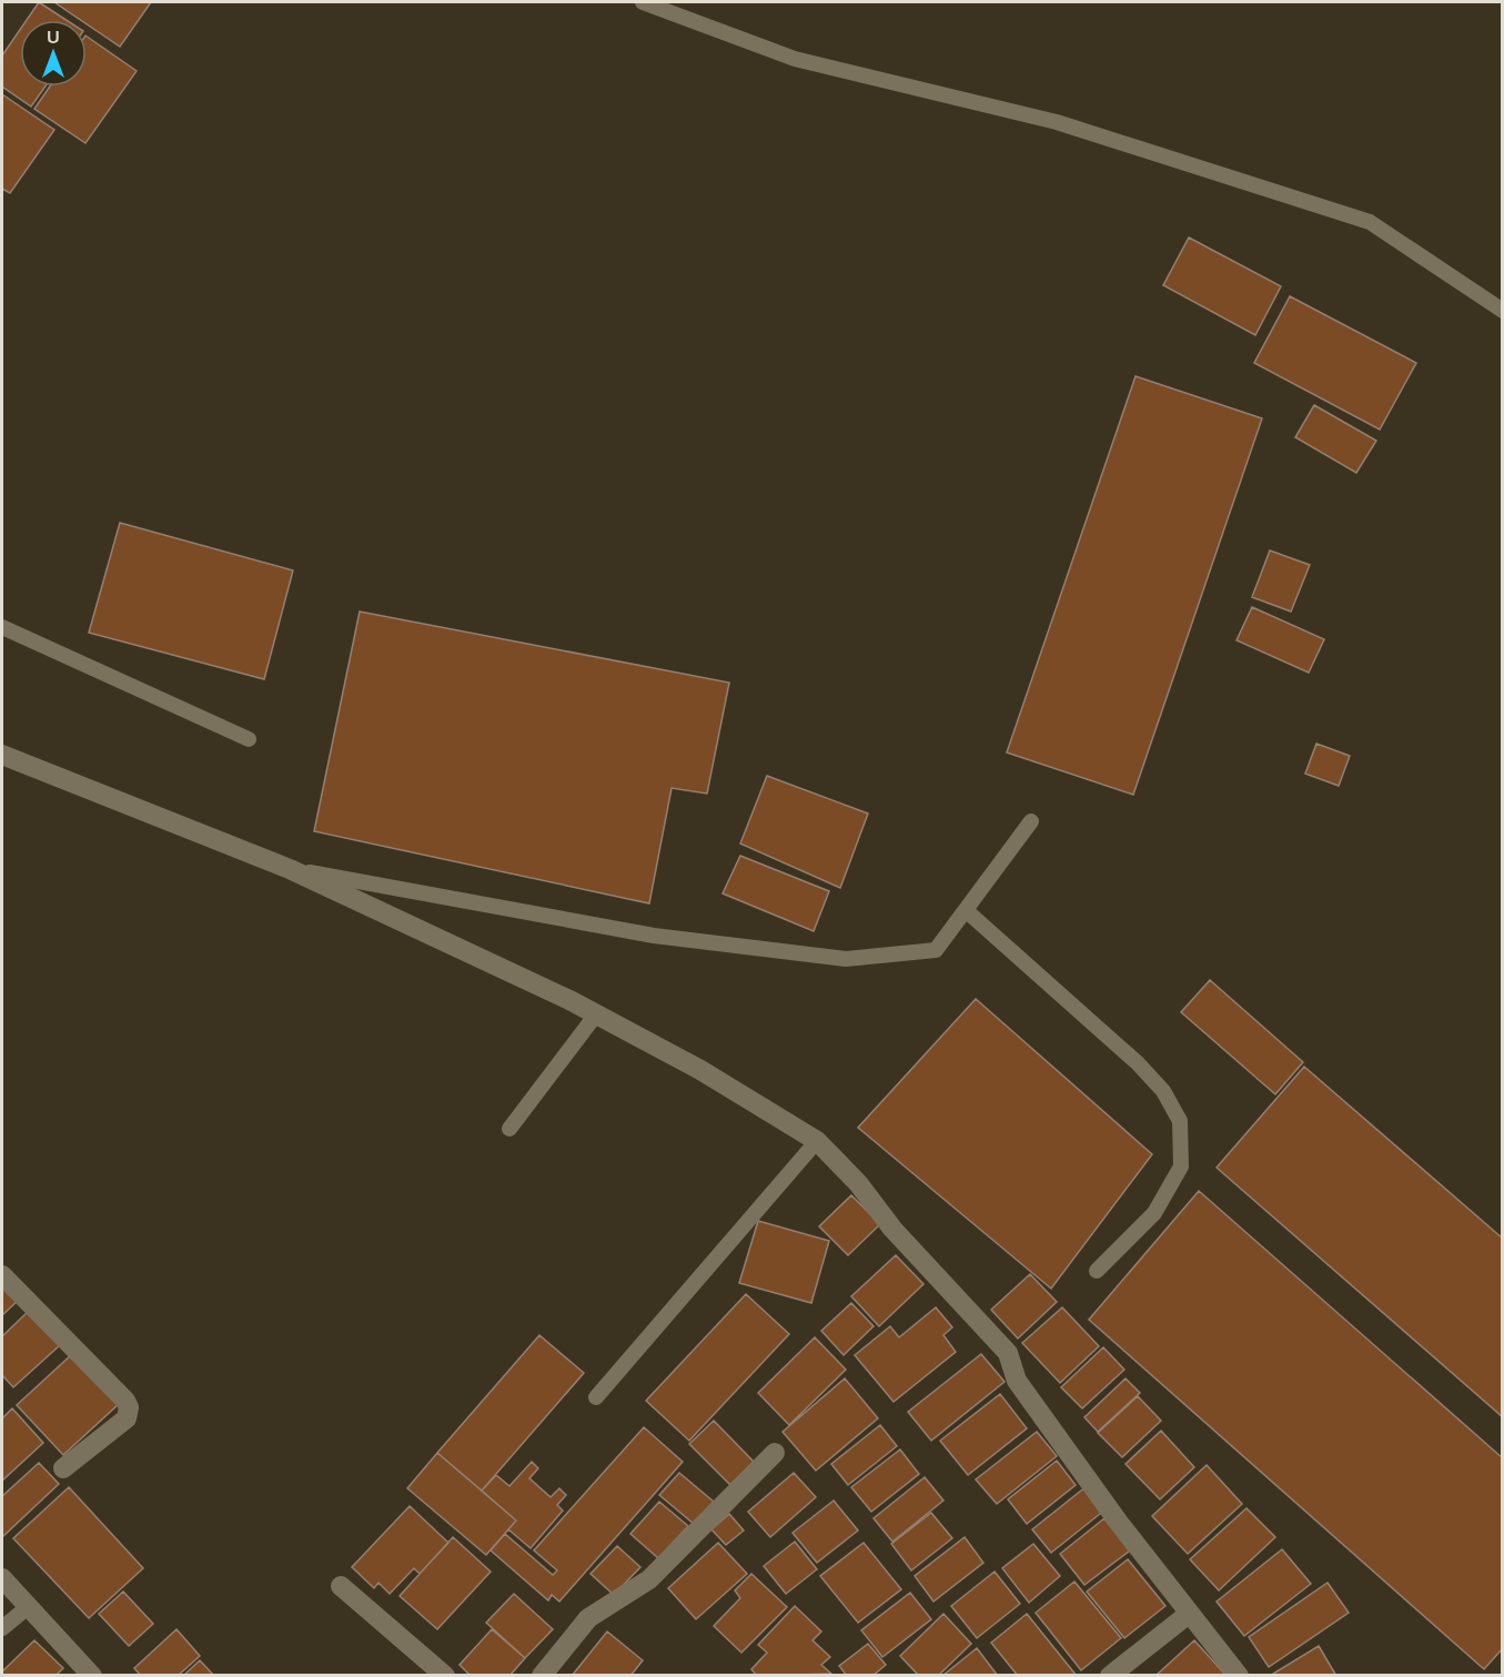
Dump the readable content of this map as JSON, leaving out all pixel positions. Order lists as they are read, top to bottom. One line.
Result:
{"north":"top"}
